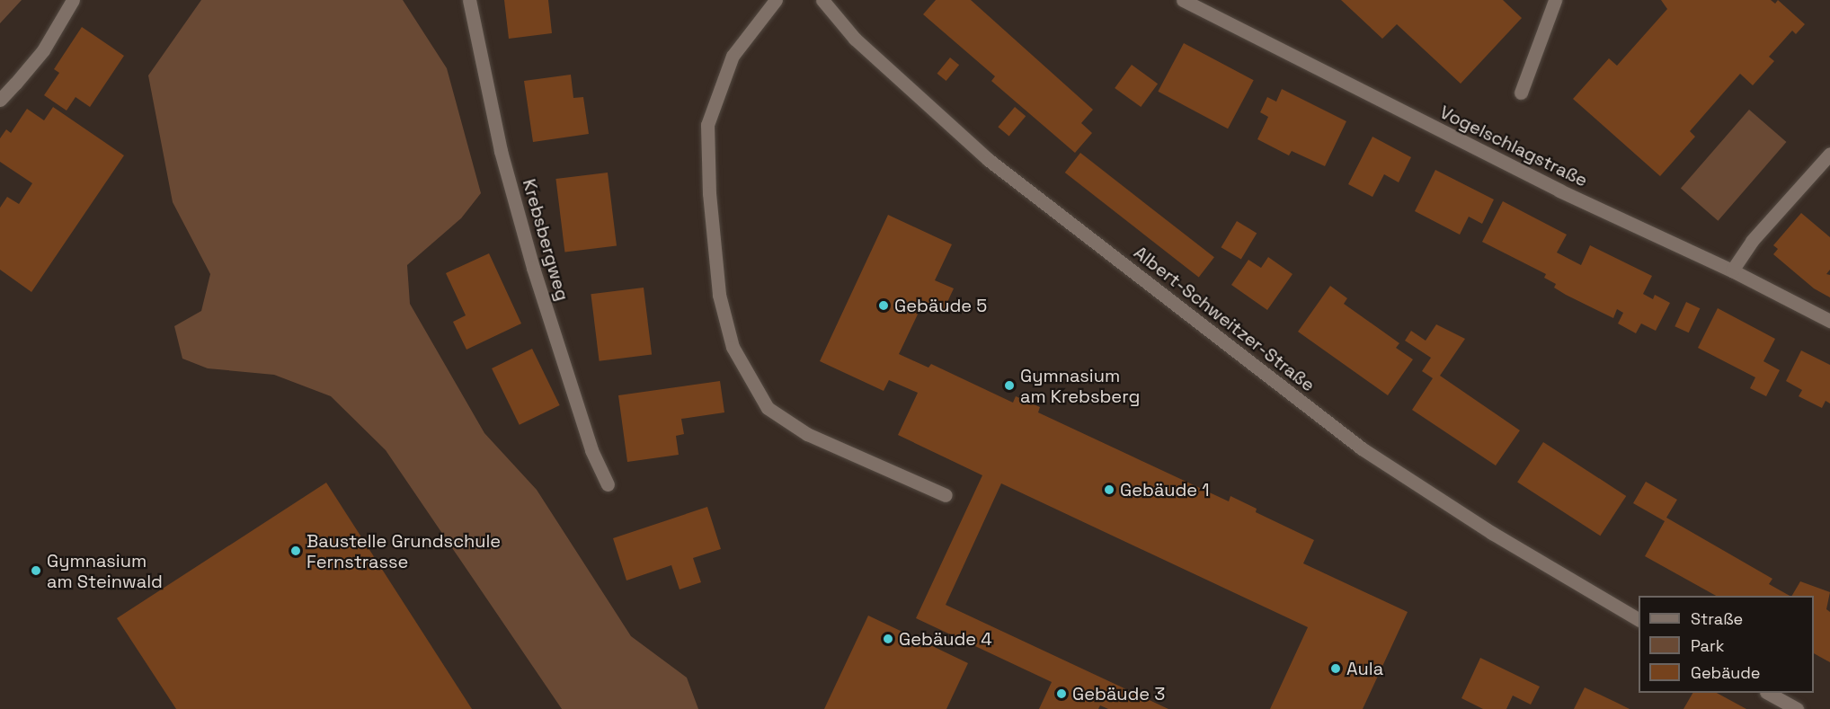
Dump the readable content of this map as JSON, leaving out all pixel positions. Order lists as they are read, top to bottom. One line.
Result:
{"streets":{"street":["Vogelschlagstraße","Krebsbergweg","Albert-Schweitzer-Straße"]},"places":["Gebäude 5","Gymnasium am Krebsberg","Gebäude 1","Baustelle Grundschule Fernstrasse","Gymnasium am Steinwald","Gebäude 4","Aula","Gebäude 3"],"legend":["Straße","Park","Gebäude"]}
